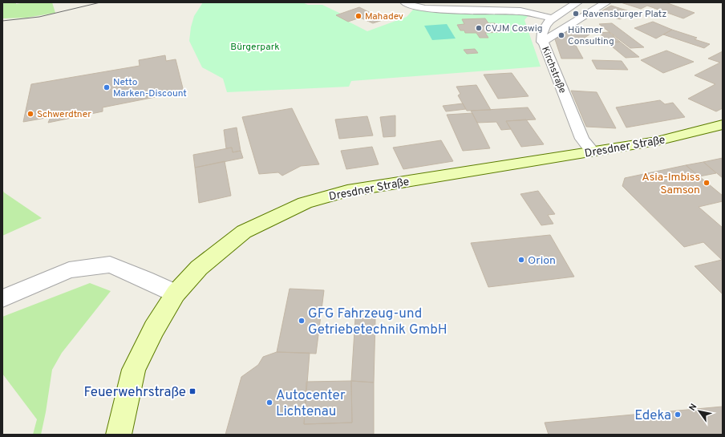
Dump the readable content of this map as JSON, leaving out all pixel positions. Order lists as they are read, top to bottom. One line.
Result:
{"streets":{"main road":["Dresdner Straße"],"street":["Kirchstraße"]},"crossings":[["Kirchstraße","Dresdner Straße"]],"parks":["Bürgerpark"],"places":{"other":["Ravensburger Platz","Mahadev","CVJM Coswig","Hühmer Consulting","Netto Marken-Discount","Schwerdtner","Asia-Imbiss Samson","Orion","GFG Fahrzeug-und Getriebetechnik GmbH","Autocenter Lichtenau","Edeka"],"transit":["Feuerwehrstraße"]},"north":"top left"}
